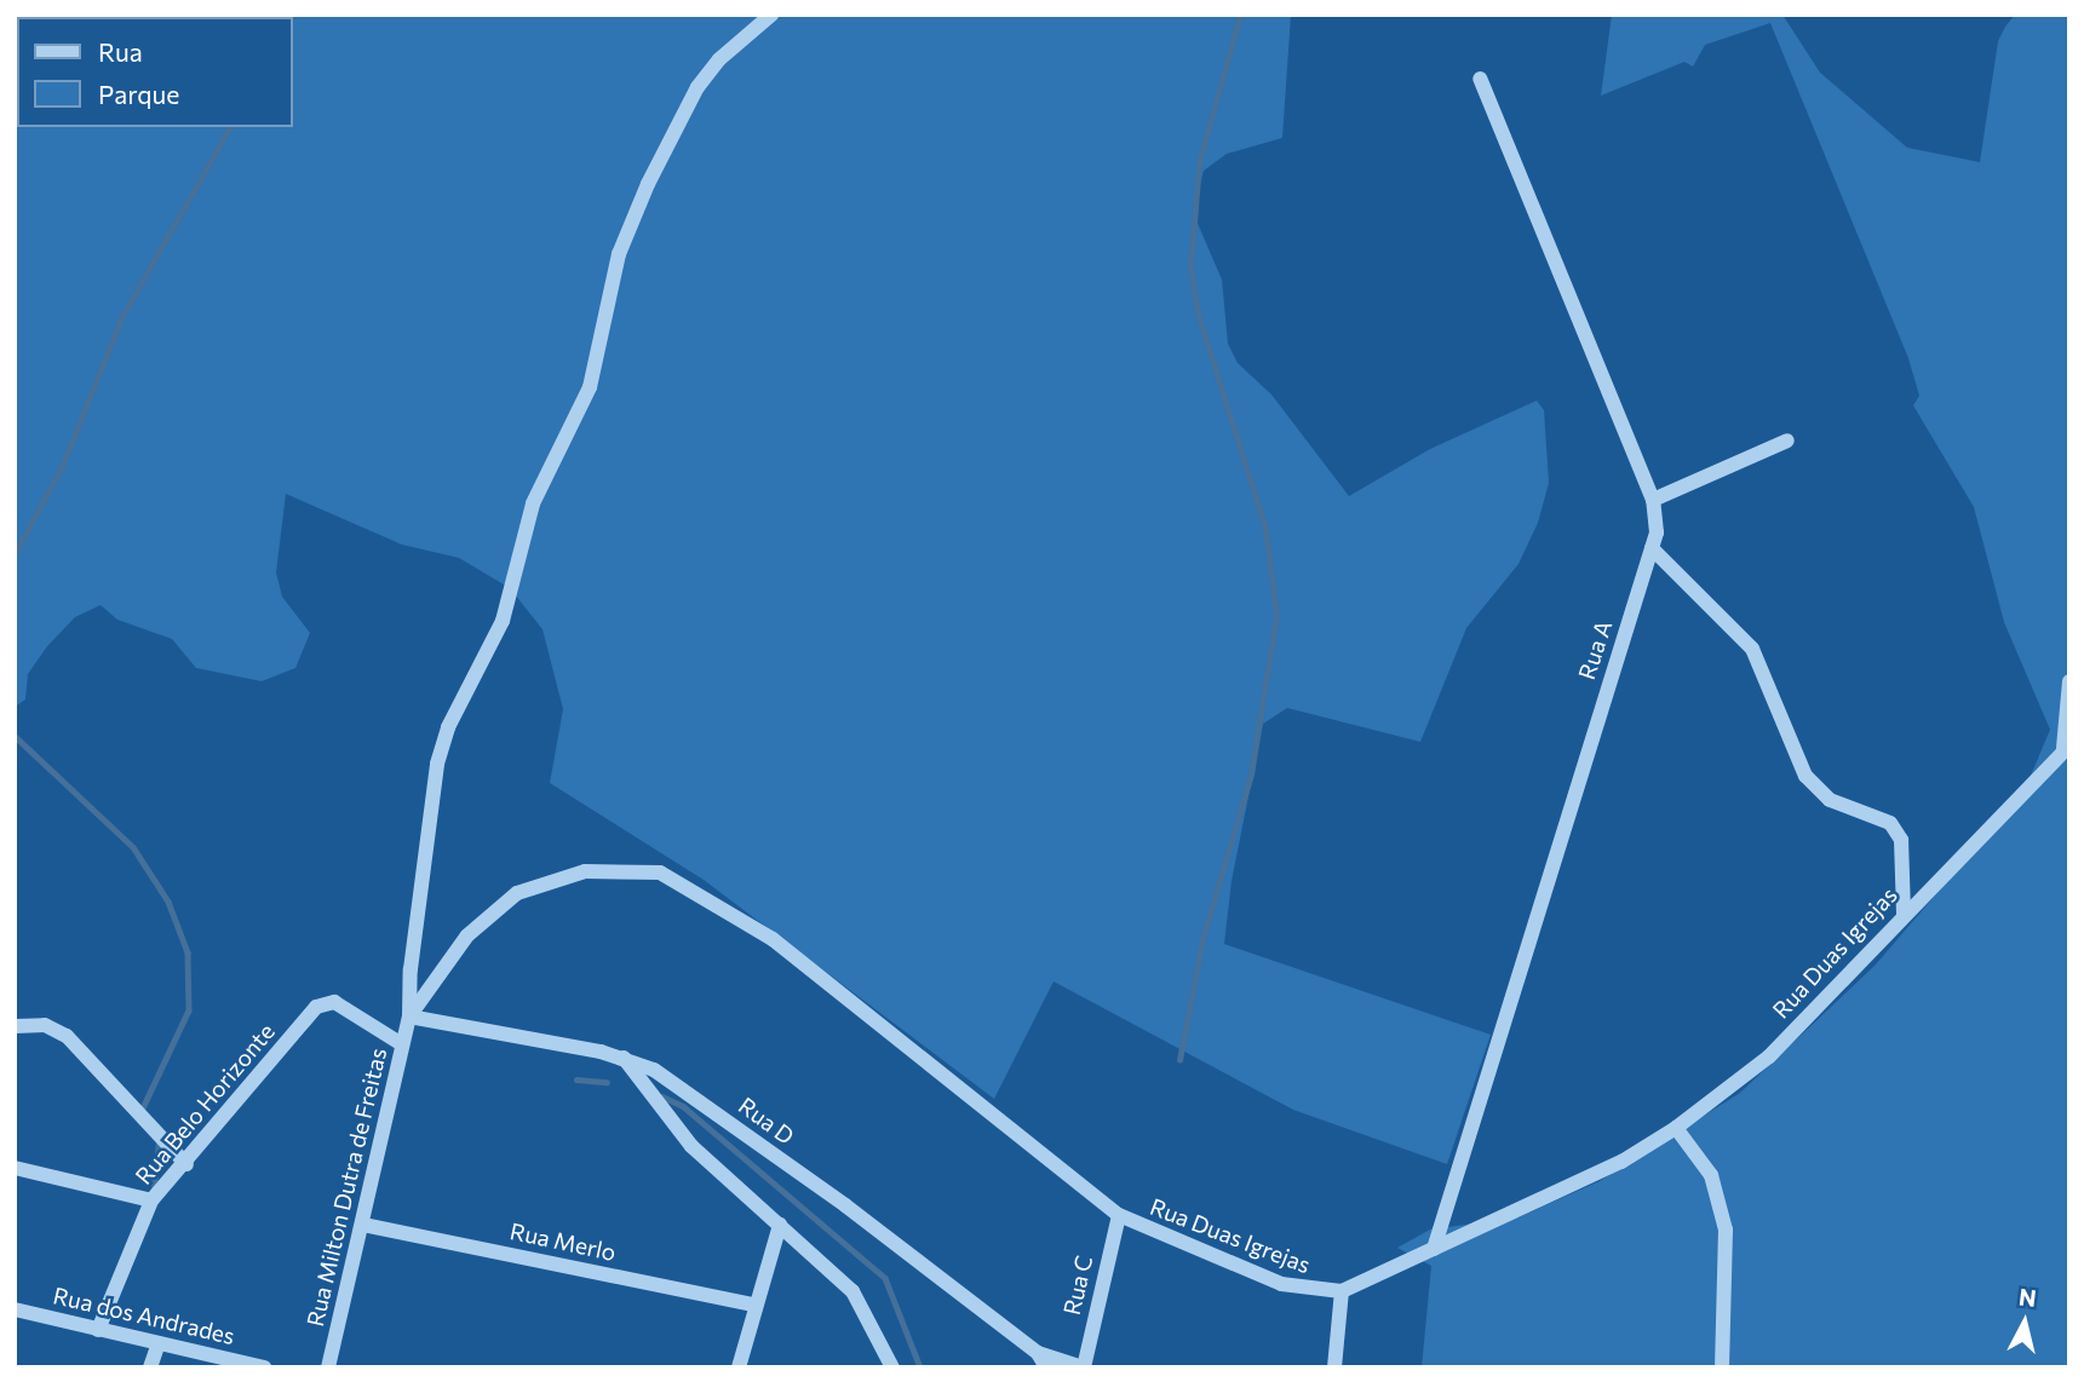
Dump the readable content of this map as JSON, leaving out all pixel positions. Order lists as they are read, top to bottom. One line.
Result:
{"streets":{"street":["Rua A","Rua Duas Igrejas","Rua Belo Horizonte","Rua D","Rua Milton Dutra de Freitas","Rua Merlo","Rua C","Rua dos Andrades"]},"crossings":[["Rua A","Rua Duas Igrejas"],["Rua Duas Igrejas","Rua D"],["Rua Duas Igrejas","Rua Milton Dutra de Freitas"],["Rua Duas Igrejas","Rua C"],["Rua Belo Horizonte","Rua Milton Dutra de Freitas"],["Rua Belo Horizonte","Rua dos Andrades"],["Rua D","Rua Milton Dutra de Freitas"],["Rua D","Rua C"],["Rua Milton Dutra de Freitas","Rua Merlo"]],"legend":["Rua","Parque"],"north":"top"}
